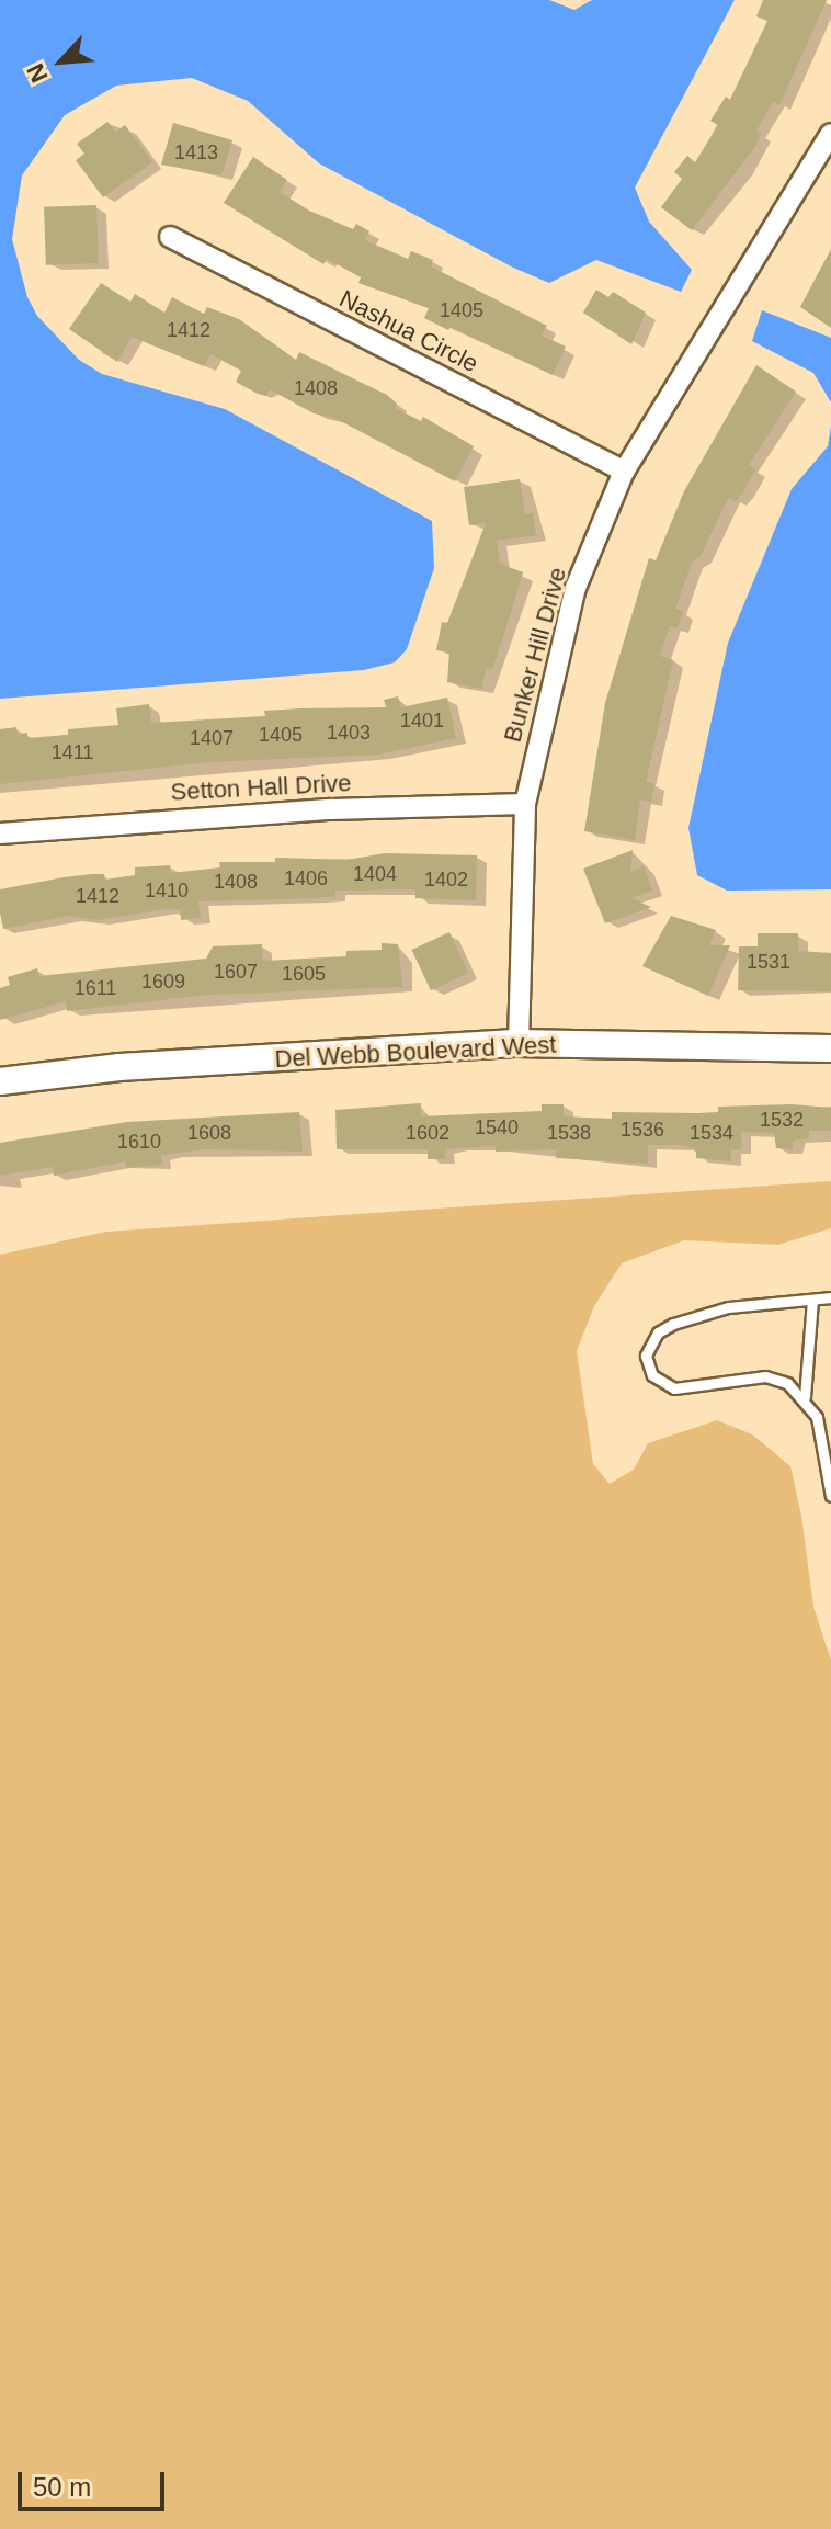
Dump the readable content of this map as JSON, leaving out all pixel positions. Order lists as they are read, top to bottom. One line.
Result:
{"streets":{"street":["Nashua Circle","Bunker Hill Drive","Setton Hall Drive","Del Webb Boulevard West"]},"crossings":[["Nashua Circle","Bunker Hill Drive"],["Bunker Hill Drive","Setton Hall Drive"],["Bunker Hill Drive","Del Webb Boulevard West"]],"house_numbers":["1413","1405","1412","1408","1401","1403","1405","1407","1411","1404","1406","1402","1408","1410","1412","1531","1607","1605","1609","1611","1532","1540","1536","1608","1602","1538","1534","1610"],"scale_bar":"50 m","north":"bottom left"}
